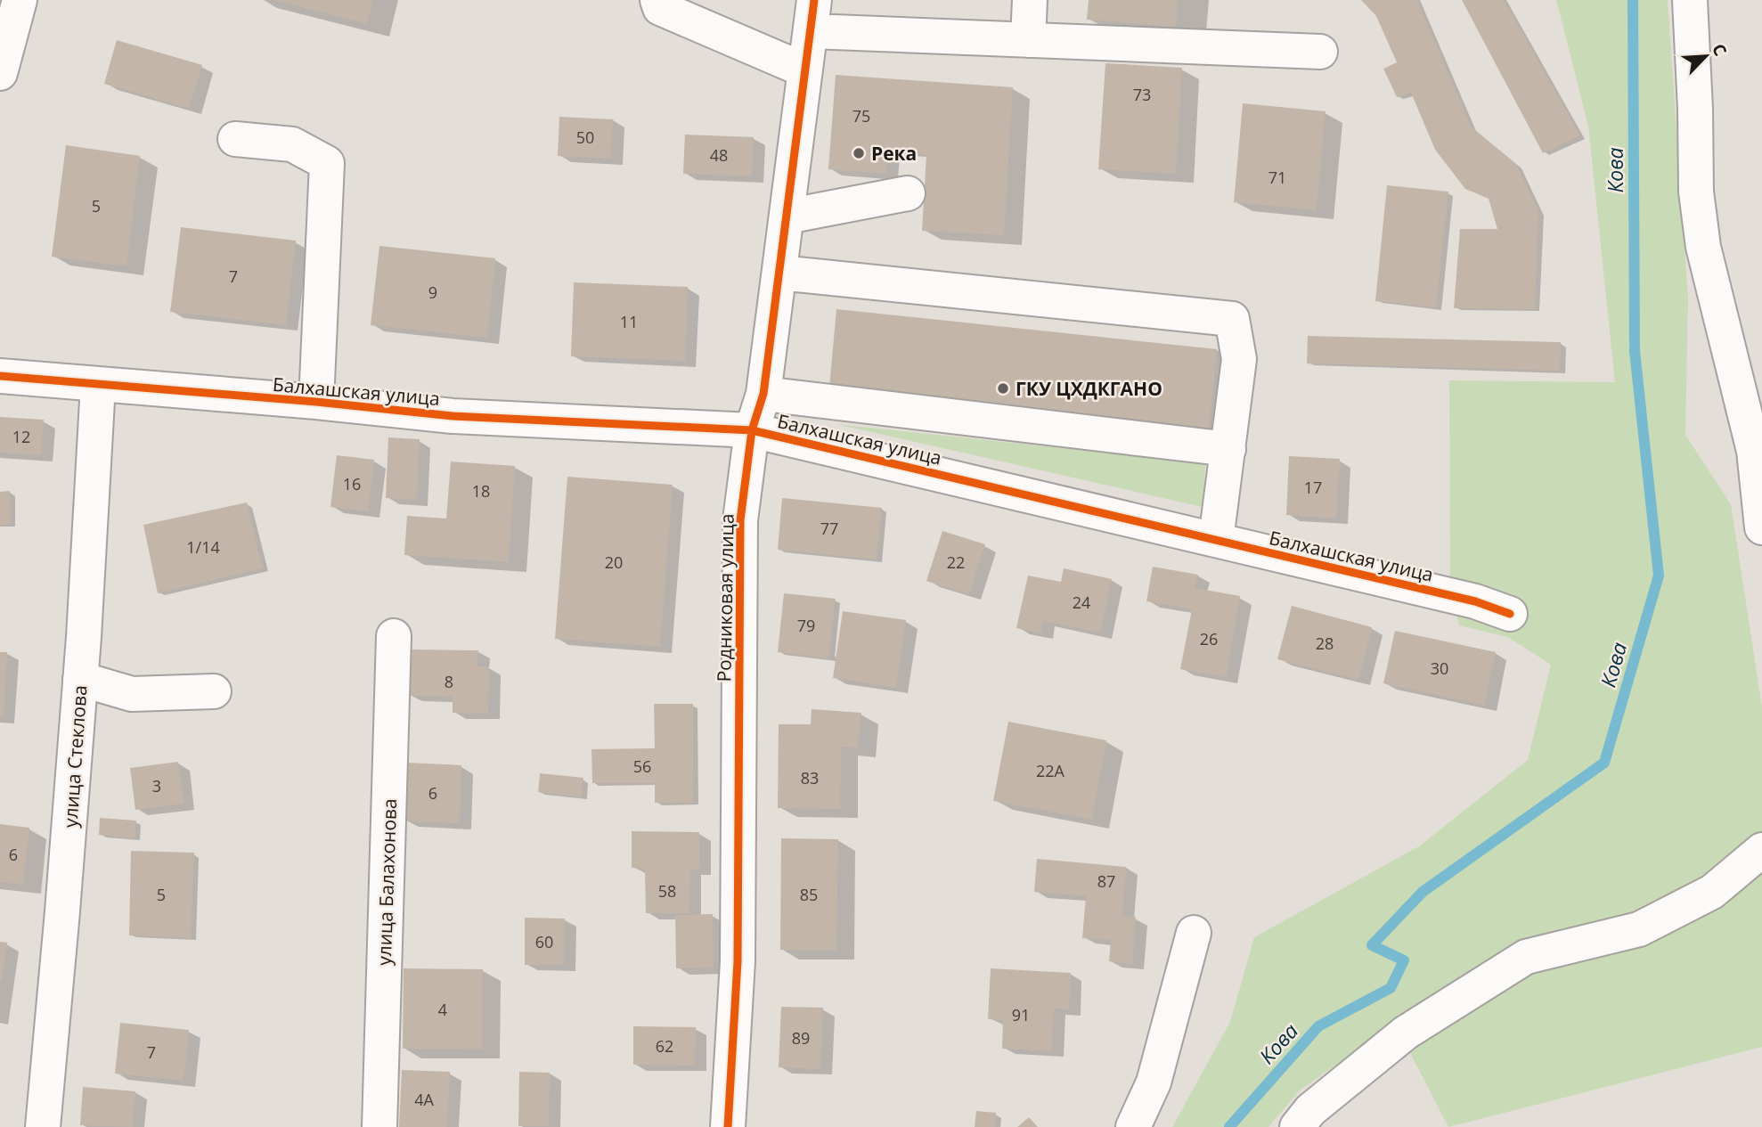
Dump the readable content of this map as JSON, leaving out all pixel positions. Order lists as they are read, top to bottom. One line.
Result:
{"streets":{"street":["Балхашская улица","Родниковая улица","улица Стеклова","улица Балахонова"]},"crossings":[["Балхашская улица","Родниковая улица"],["Балхашская улица","улица Стеклова"]],"water":["Кова"],"places":["Река","ГКУ ЦХДКГАНО"],"house_numbers":["73","75","50","48","71","5","7","9","11","12","16","17","18","77","1/14","20","22","24","79","26","28","30","8","56","22А","83","3","6","6","87","58","5","85","60","4","91","89","62","7","4А"],"north":"top right"}
